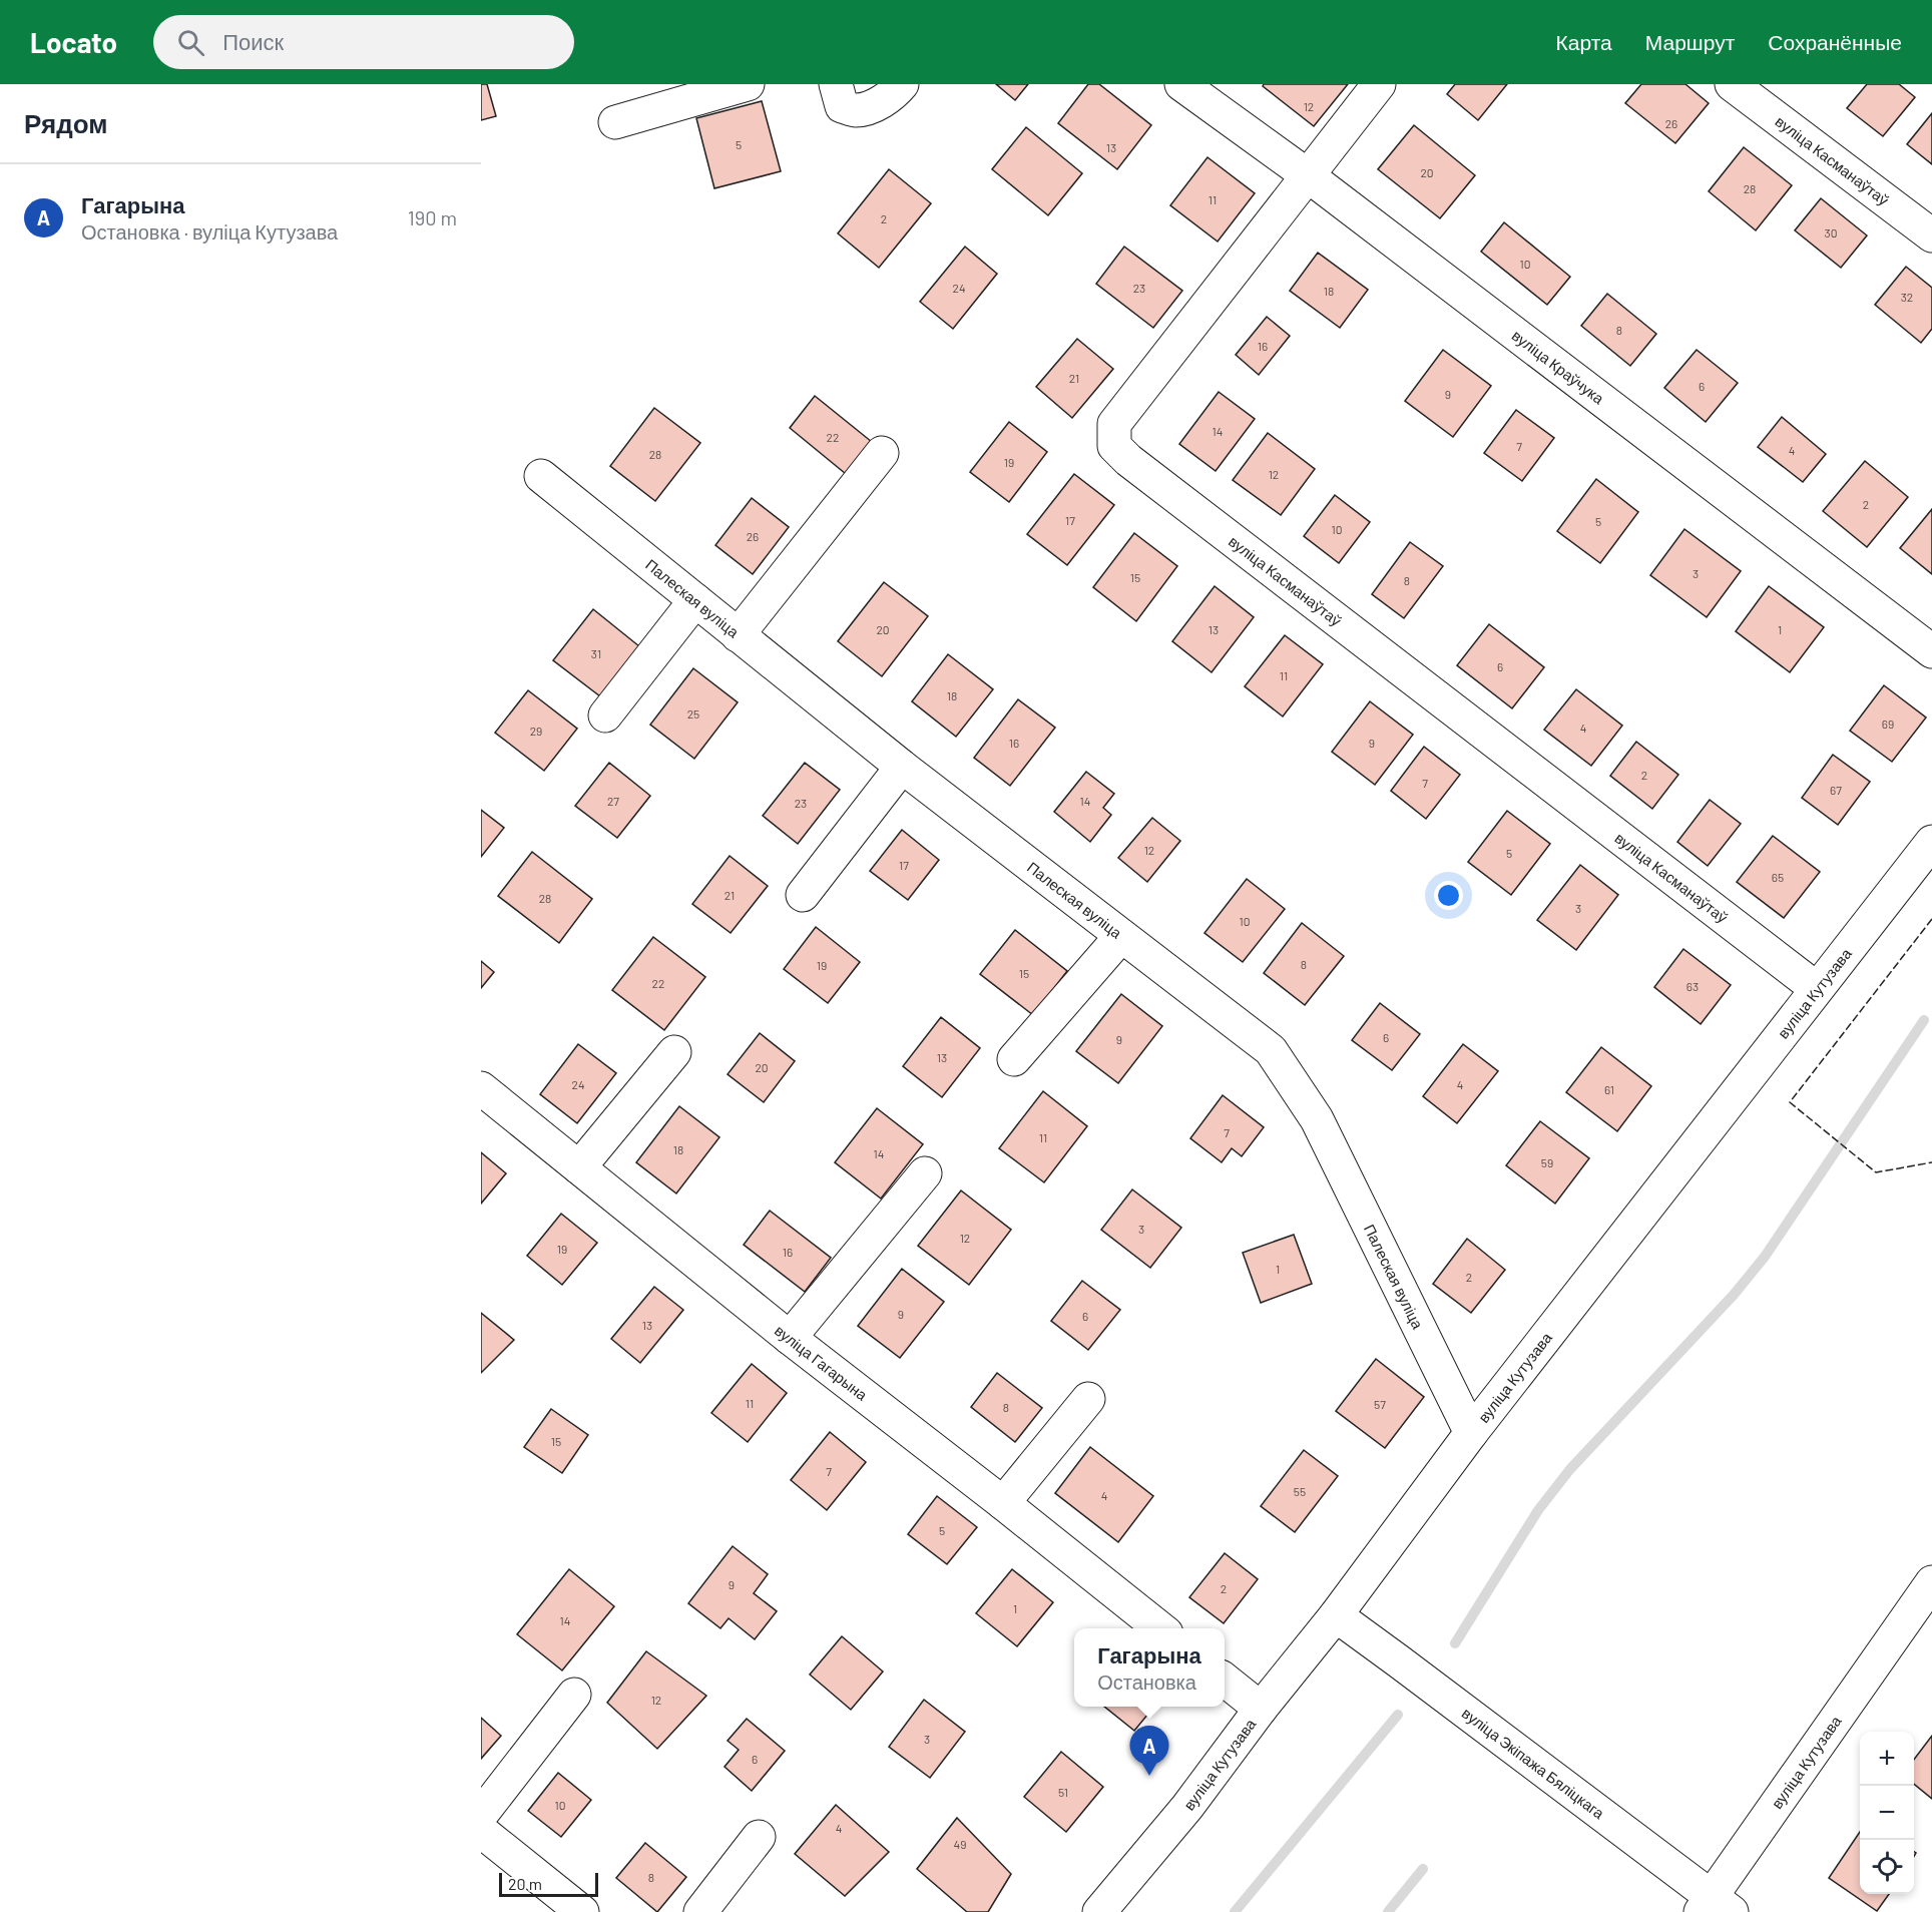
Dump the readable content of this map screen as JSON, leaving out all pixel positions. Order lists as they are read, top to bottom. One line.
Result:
{"streets":{"street":["вуліца Касманаўтаў","вуліца Краўчука","Палеская вуліца","вуліца Кутузава","вуліца Гагарына","вуліца Экіпажа Бяліцкага"]},"crossings":[["вуліца Касманаўтаў","вуліца Краўчука"],["вуліца Касманаўтаў","вуліца Кутузава"],["Палеская вуліца","вуліца Кутузава"],["вуліца Кутузава","вуліца Экіпажа Бяліцкага"]],"house_numbers":["12","26","5","13","20","28","11","2","30","10","24","23","18","32","8","16","21","6","9","14","22","7","4","28","19","12","2","17","5","10","26","3","15","8","20","13","1","31","6","11","18","25","69","4","29","16","9","2","7","67","27","14","23","12","5","17","65","21","28","3","10","8","19","15","22","63","6","9","13","20","24","4","61","7","11","18","14","59","3","12","19","16","1","2","9","6","13","11","57","8","15","7","55","4","5","9","2","1","14","12","3","6","51","10","4","49","8"],"scale_bar":"20 m","page":{"header":"Locato","search":"Поиск","nav":["Карта","Маршрут","Сохранённые"],"heading":"Рядом","list":[{"mark":"A","name":"Гагарына","note":"Остановка · вуліца Кутузава","value":"190 m"}],"popup":["Гагарына","Остановка"],"pins":"A","map_buttons":["+","−"],"scale":"20 m"}}
